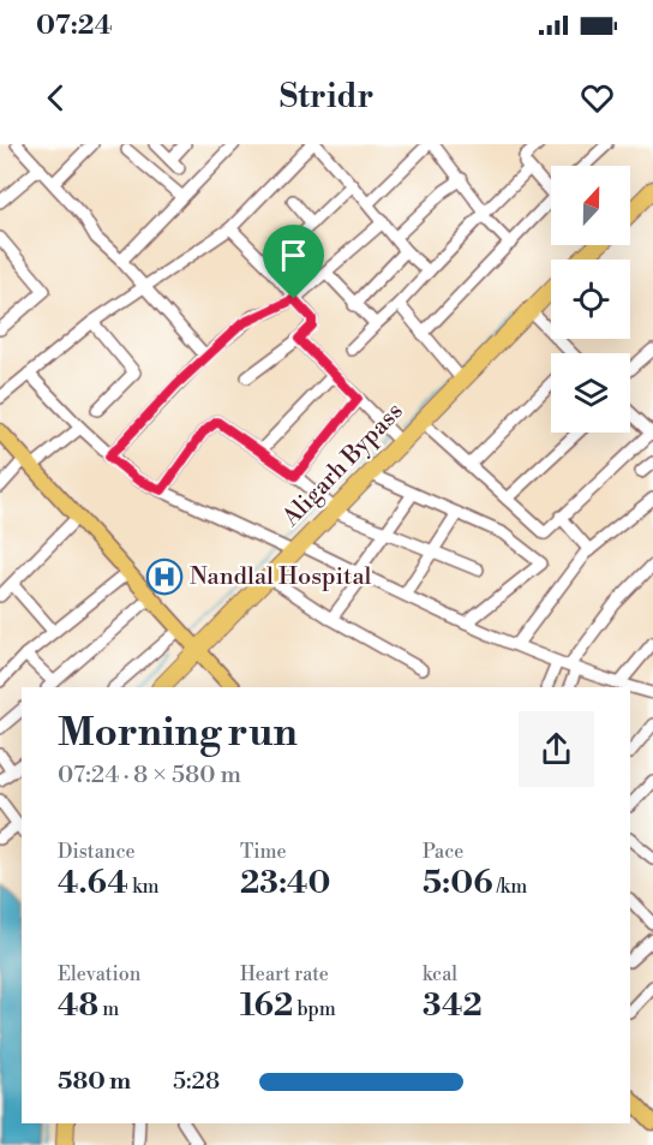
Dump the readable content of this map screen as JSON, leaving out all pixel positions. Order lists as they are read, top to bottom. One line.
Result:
{"streets":{"highway":["Aligarh Bypass"]},"places":{"hospital":["Nandlal Hospital"]},"north":"top","page":{"status":"07:24","header":"Stridr","heading":["Morning run","07:24 · 8 × 580 m"],"stats":[["Distance","4.64 km"],["Time","23:40"],["Pace","5:06 /km"],["Elevation","48 m"],["Heart rate","162 bpm"],["kcal","342"]],"list":[{"name":"580 m","note":"5:28"}]}}
